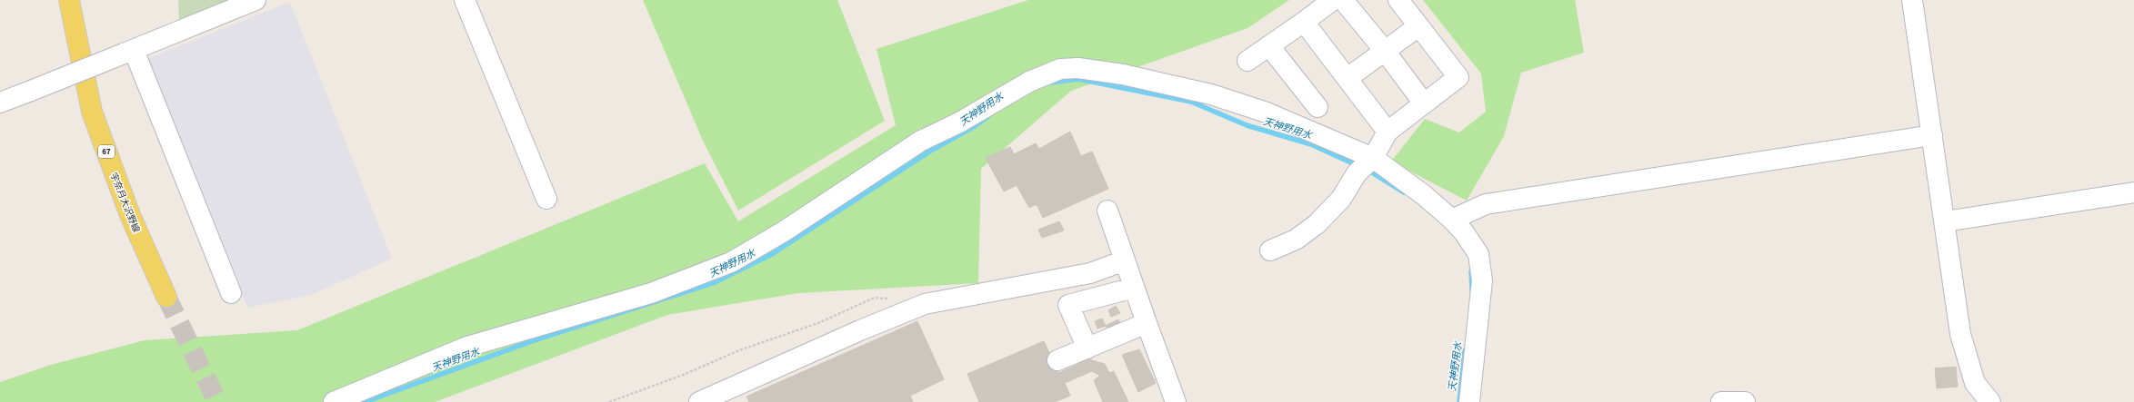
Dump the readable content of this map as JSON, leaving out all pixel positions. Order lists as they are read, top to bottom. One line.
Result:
{"streets":{"main road":["67","宇奈月大沢野線"]},"water":["天神野用水"]}
